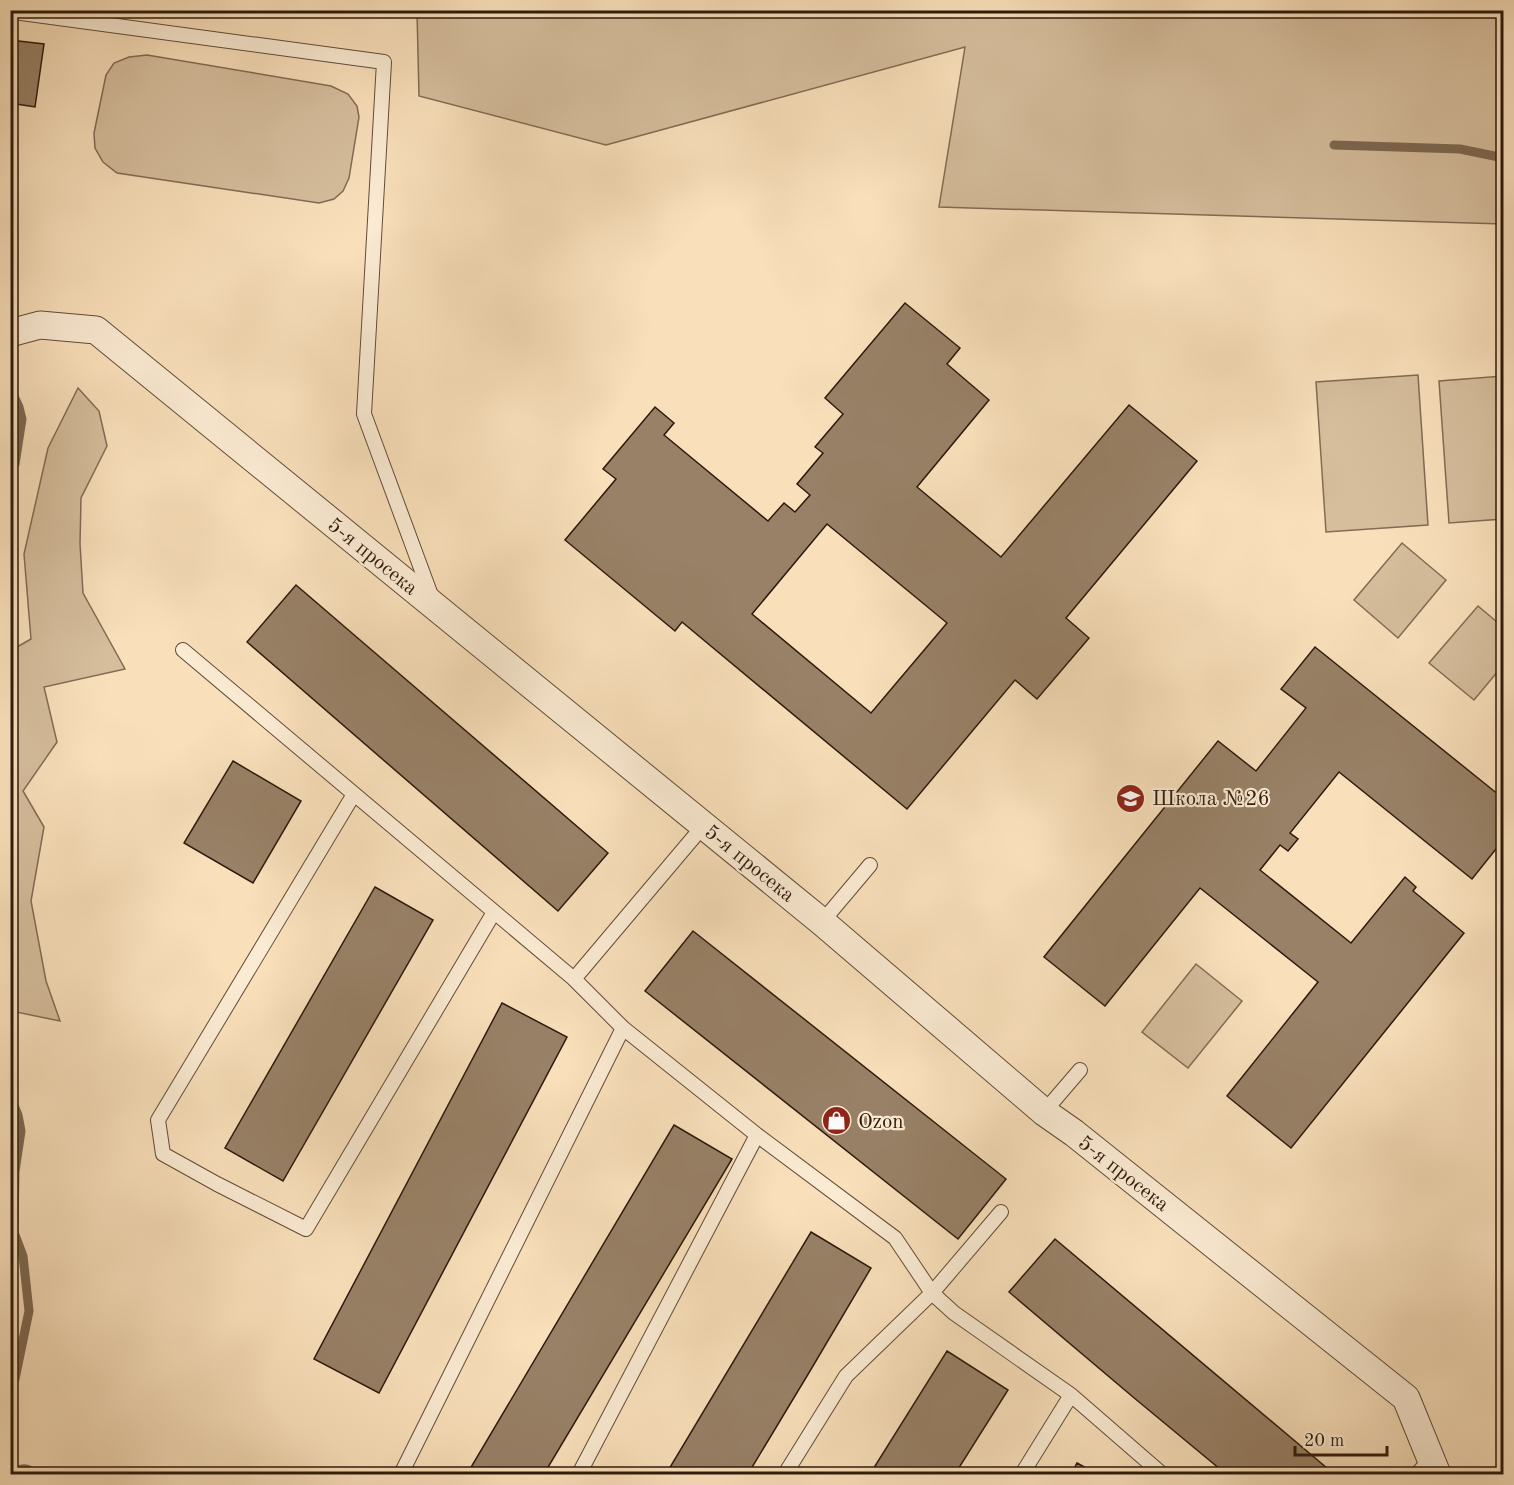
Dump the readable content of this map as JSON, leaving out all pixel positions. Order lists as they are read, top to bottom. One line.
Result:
{"streets":{"street":["5-я просека"]},"places":{"school or university":["Школа №26"],"shop":["Ozon"]},"scale_bar":"20 m"}
